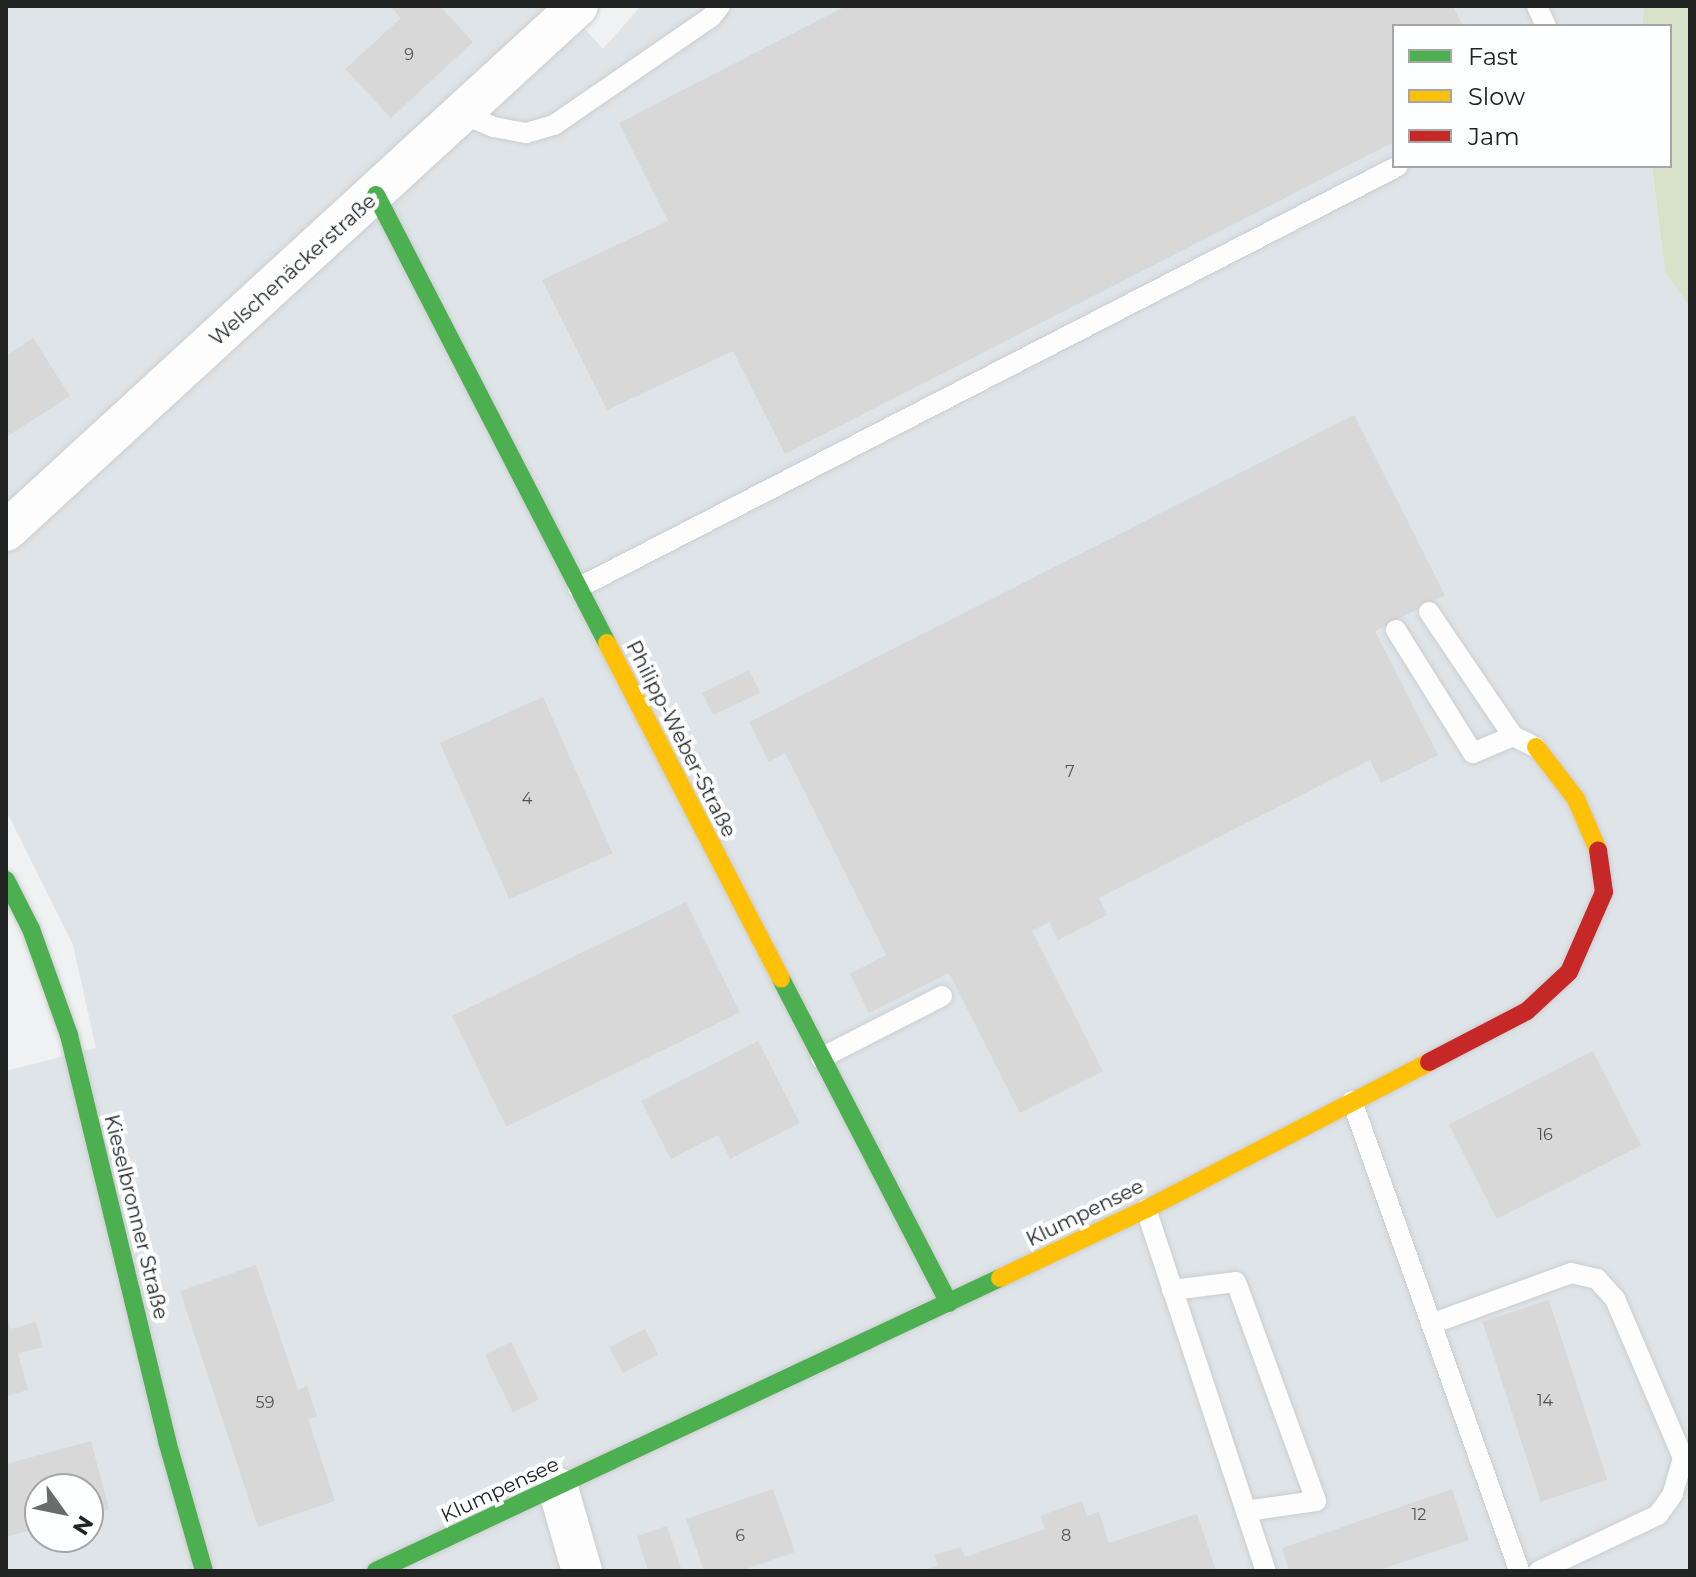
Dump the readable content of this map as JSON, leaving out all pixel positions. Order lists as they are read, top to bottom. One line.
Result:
{"streets":{"street":["Welschenäckerstraße","Philipp-Weber-Straße","Klumpensee","Kieselbronner Straße"]},"crossings":[["Welschenäckerstraße","Philipp-Weber-Straße"],["Philipp-Weber-Straße","Klumpensee"]],"house_numbers":["9","7","4","16","14","59","12","6","8"],"legend":["Fast","Slow","Jam"],"north":"bottom right"}
